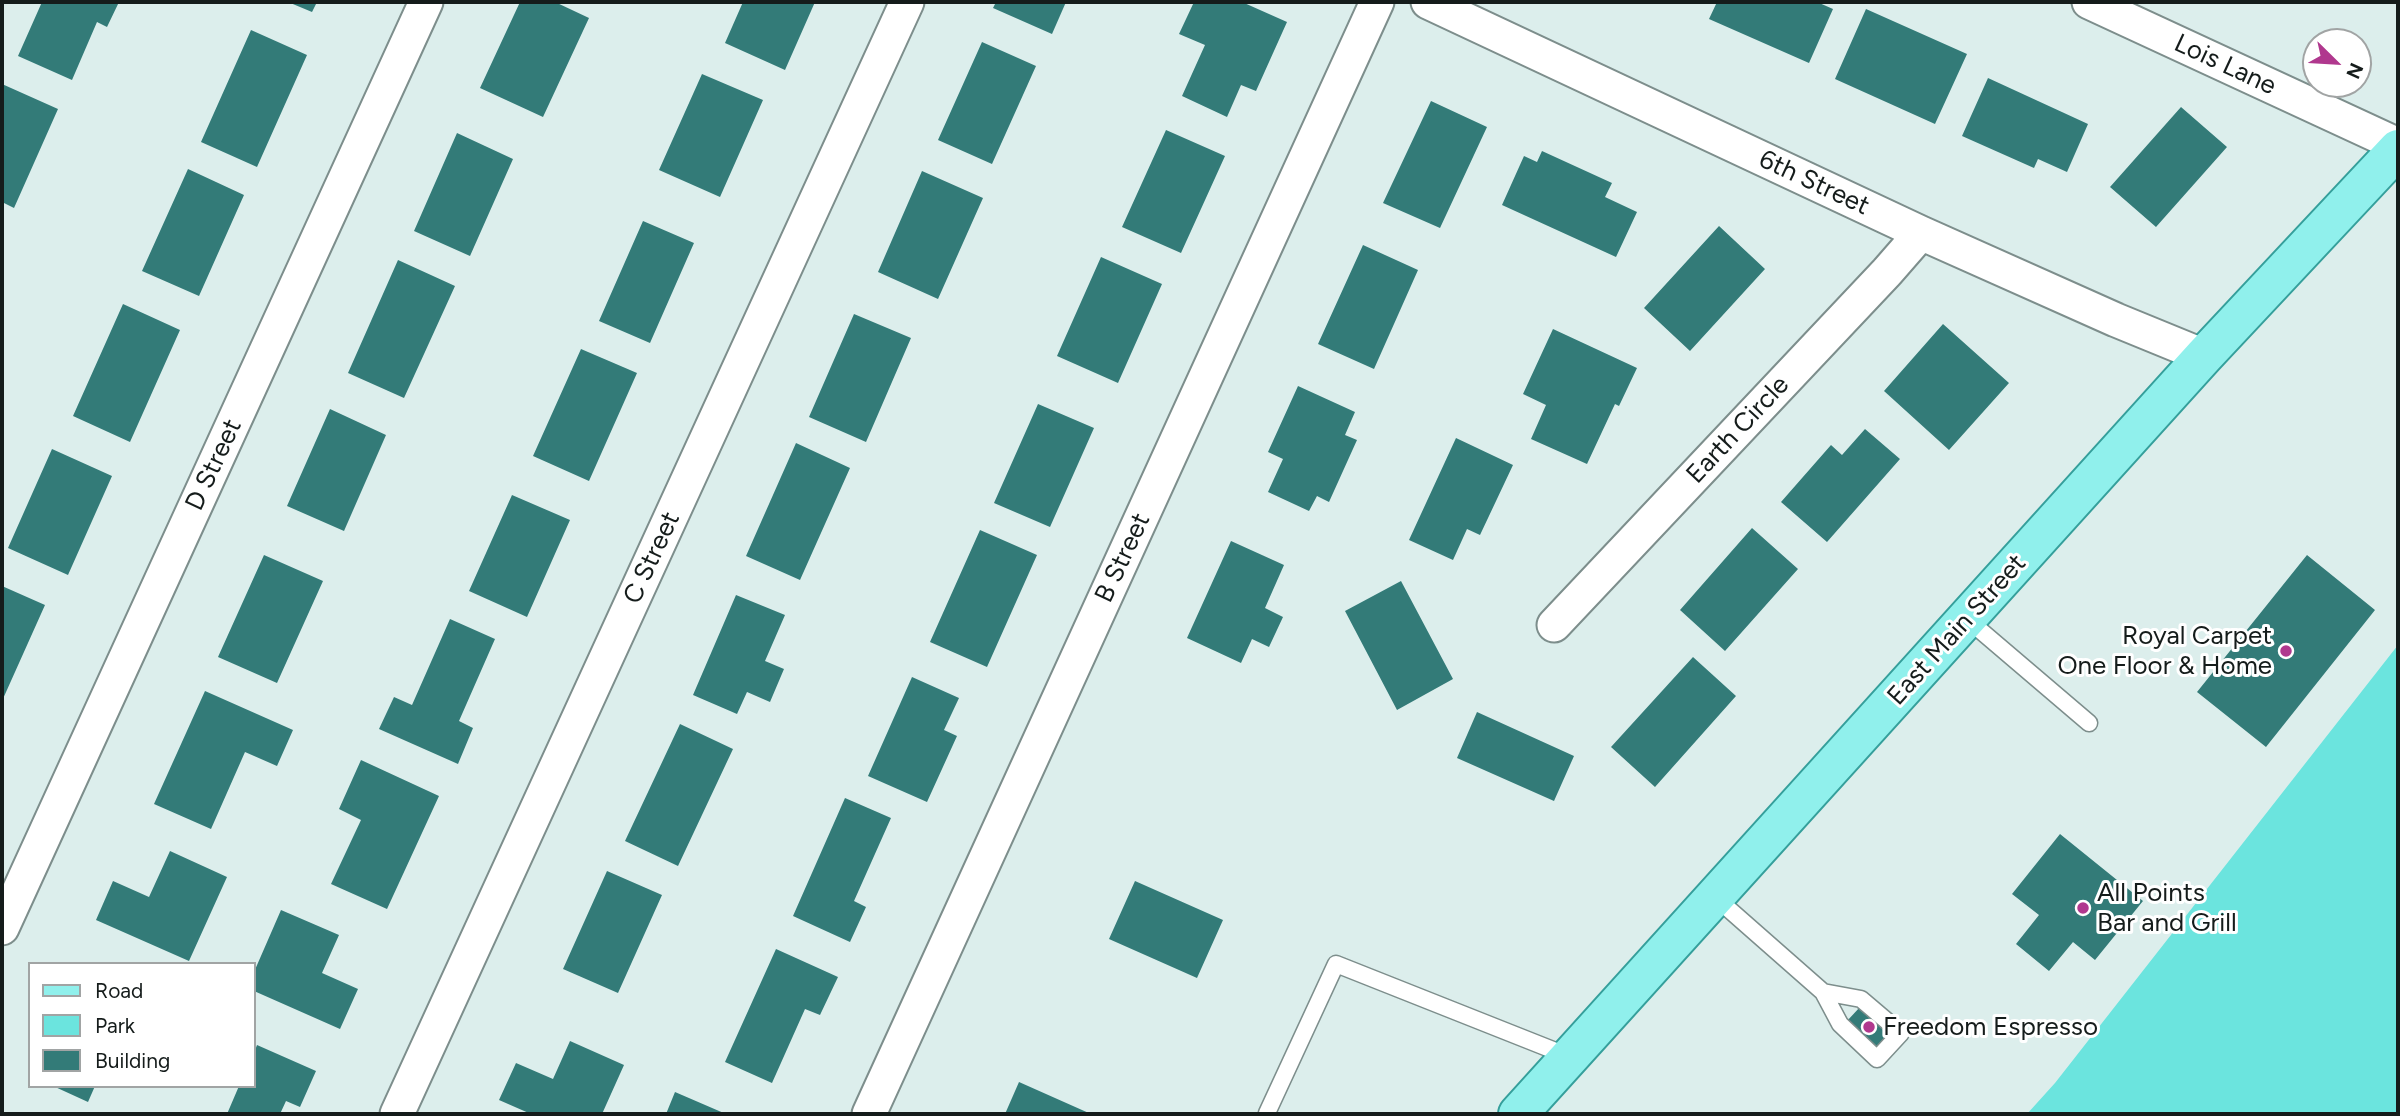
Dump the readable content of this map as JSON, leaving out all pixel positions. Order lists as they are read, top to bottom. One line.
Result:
{"streets":{"main road":["East Main Street"],"street":["Lois Lane","6th Street","Earth Circle","D Street","C Street","B Street"]},"crossings":[["Lois Lane","East Main Street"],["6th Street","Earth Circle"],["6th Street","East Main Street"]],"places":["Royal Carpet One Floor & Home","All Points Bar and Grill","Freedom Espresso"],"legend":["Road","Park","Building"],"north":"bottom right"}
